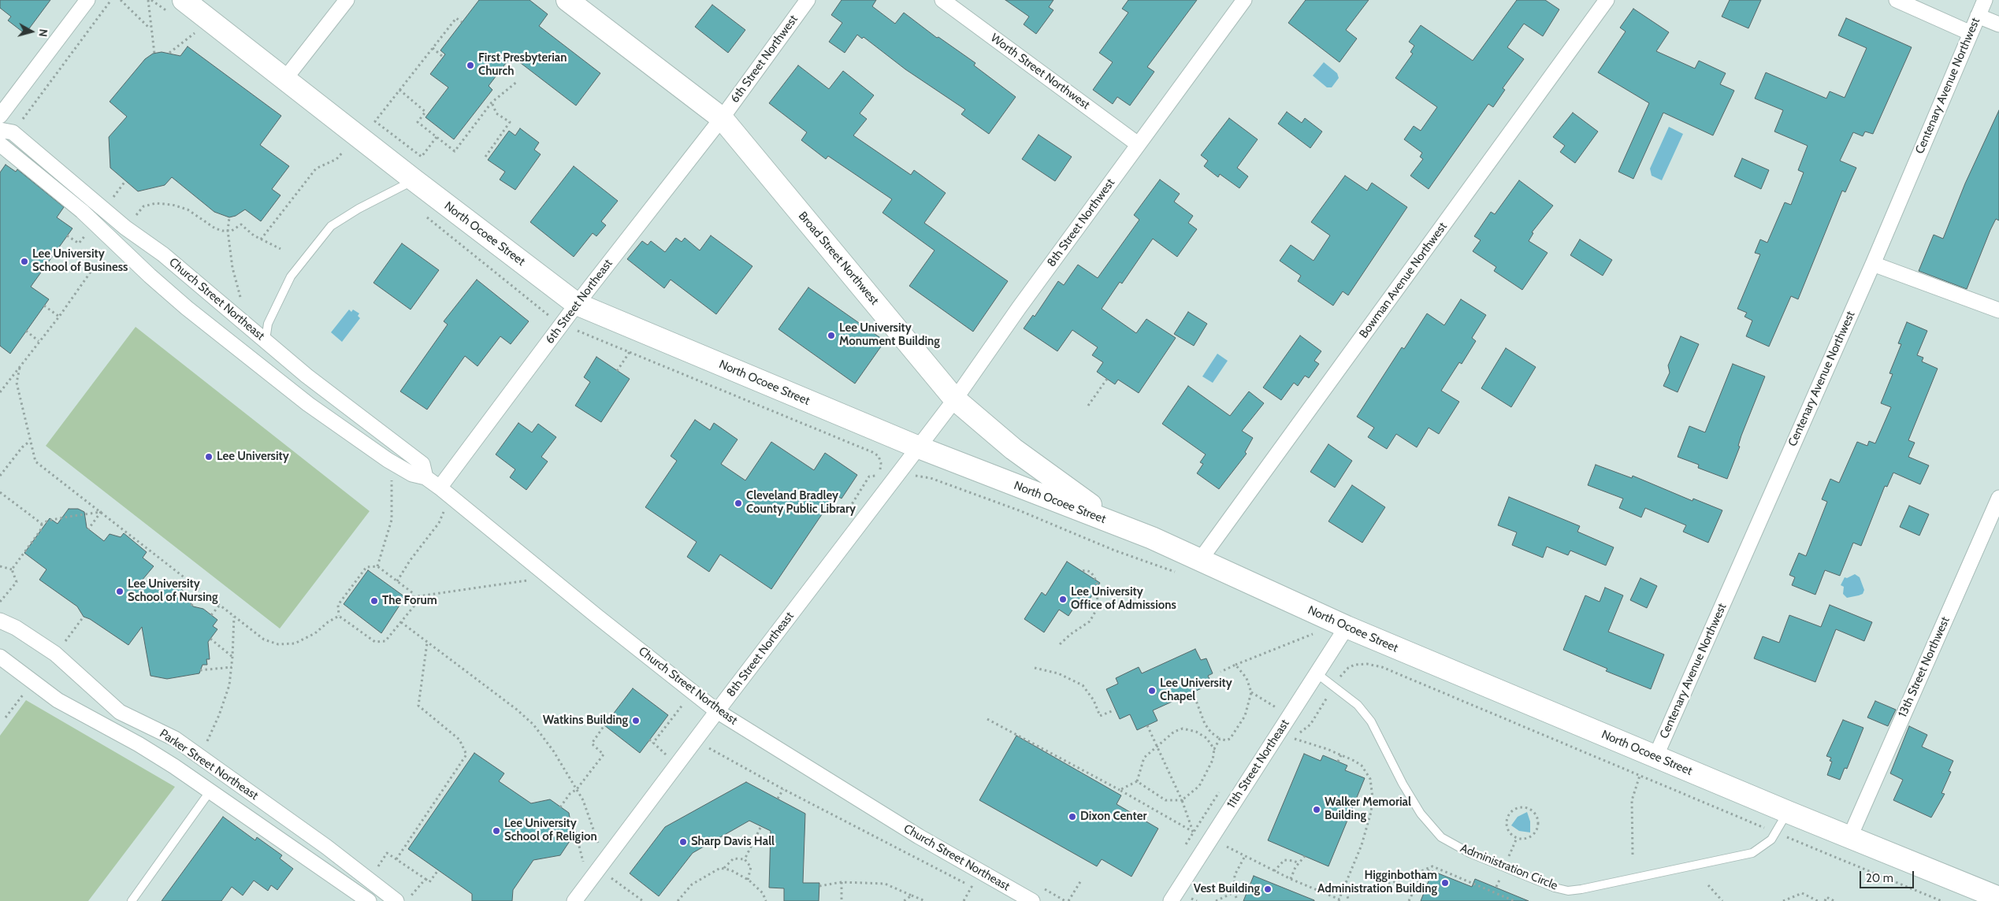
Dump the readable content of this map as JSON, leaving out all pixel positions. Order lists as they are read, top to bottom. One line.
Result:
{"streets":{"main road":["North Ocoee Street","Broad Street Northwest"],"street":["6th Street Northwest","Worth Street Northwest","Centenary Avenue Northwest","8th Street Northwest","Bowman Avenue Northwest","Church Street Northeast","6th Street Northeast","8th Street Northeast","13th Street Northwest","11th Street Northeast","Parker Street Northeast"],"lane":["Administration Circle"]},"crossings":[["6th Street Northwest","Broad Street Northwest"],["6th Street Northwest","6th Street Northeast"],["Worth Street Northwest","8th Street Northwest"],["Centenary Avenue Northwest","North Ocoee Street"],["8th Street Northwest","North Ocoee Street"],["8th Street Northwest","Broad Street Northwest"],["8th Street Northwest","8th Street Northeast"],["North Ocoee Street","Broad Street Northwest"],["North Ocoee Street","Bowman Avenue Northwest"],["North Ocoee Street","6th Street Northeast"],["North Ocoee Street","8th Street Northeast"],["North Ocoee Street","13th Street Northwest"],["North Ocoee Street","11th Street Northeast"],["North Ocoee Street","Administration Circle"],["Broad Street Northwest","6th Street Northeast"],["Church Street Northeast","6th Street Northeast"],["Church Street Northeast","8th Street Northeast"],["11th Street Northeast","Administration Circle"]],"places":["First Presbyterian Church","Lee University School of Business","Lee University Monument Building","Lee University","Cleveland Bradley County Public Library","Lee University School of Nursing","Lee University Office of Admissions","The Forum","Lee University Chapel","Watkins Building","Walker Memorial Building","Dixon Center","Lee University School of Religion","Sharp Davis Hall","Higginbotham Administration Building","Vest Building"],"scale_bar":"20 m","north":"right"}
